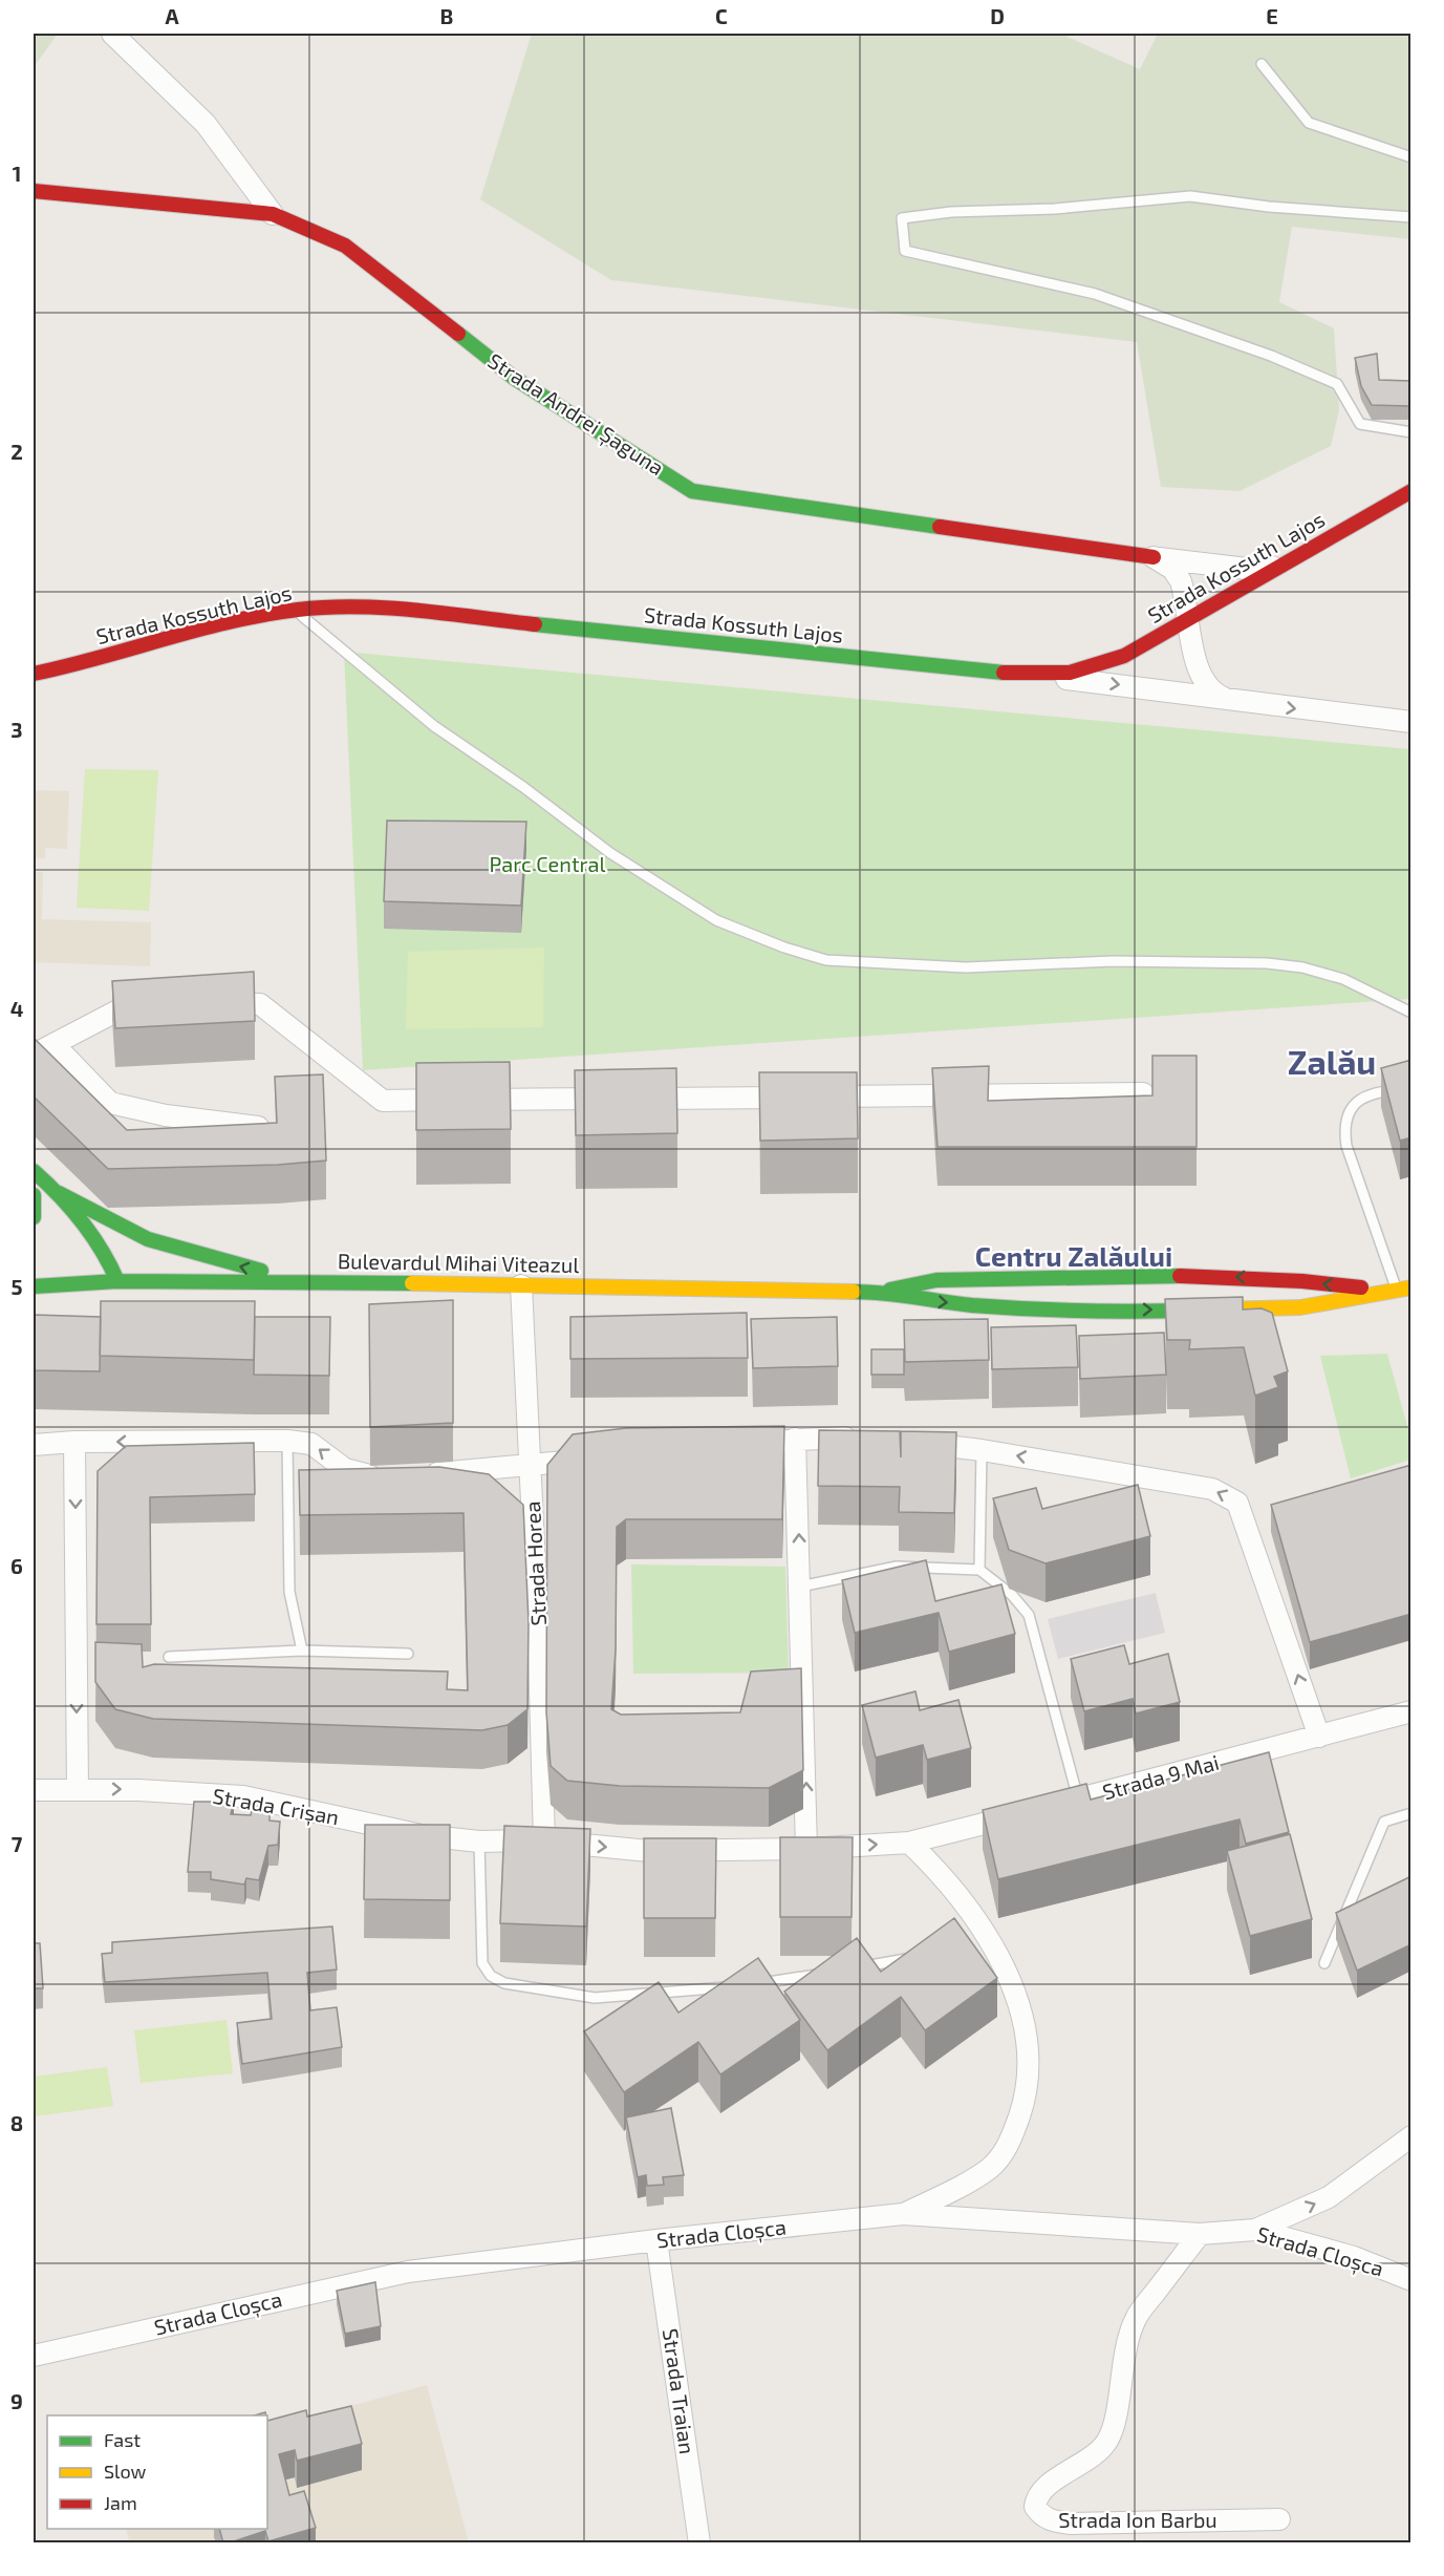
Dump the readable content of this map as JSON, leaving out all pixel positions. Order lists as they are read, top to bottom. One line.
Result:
{"streets":{"main road":["Strada Andrei Șaguna","Strada Kossuth Lajos","Bulevardul Mihai Viteazul"],"street":["Strada Horea","Strada 9 Mai","Strada Crișan","Strada Cloșca","Strada Traian","Strada Ion Barbu"]},"crossings":[["Strada Andrei Șaguna","Strada Kossuth Lajos"],["Bulevardul Mihai Viteazul","Strada Horea"],["Strada Horea","Strada Crișan"],["Strada 9 Mai","Strada Crișan"],["Strada Cloșca","Strada Traian"],["Strada Cloșca","Strada Ion Barbu"]],"one_way":["Strada Crișan"],"districts":["Zalău","Centru Zalăului"],"parks":["Parc Central"],"legend":["Fast","Slow","Jam"],"grid":{"columns":["A","B","C","D","E"],"rows":["1","2","3","4","5","6","7","8","9"]}}
